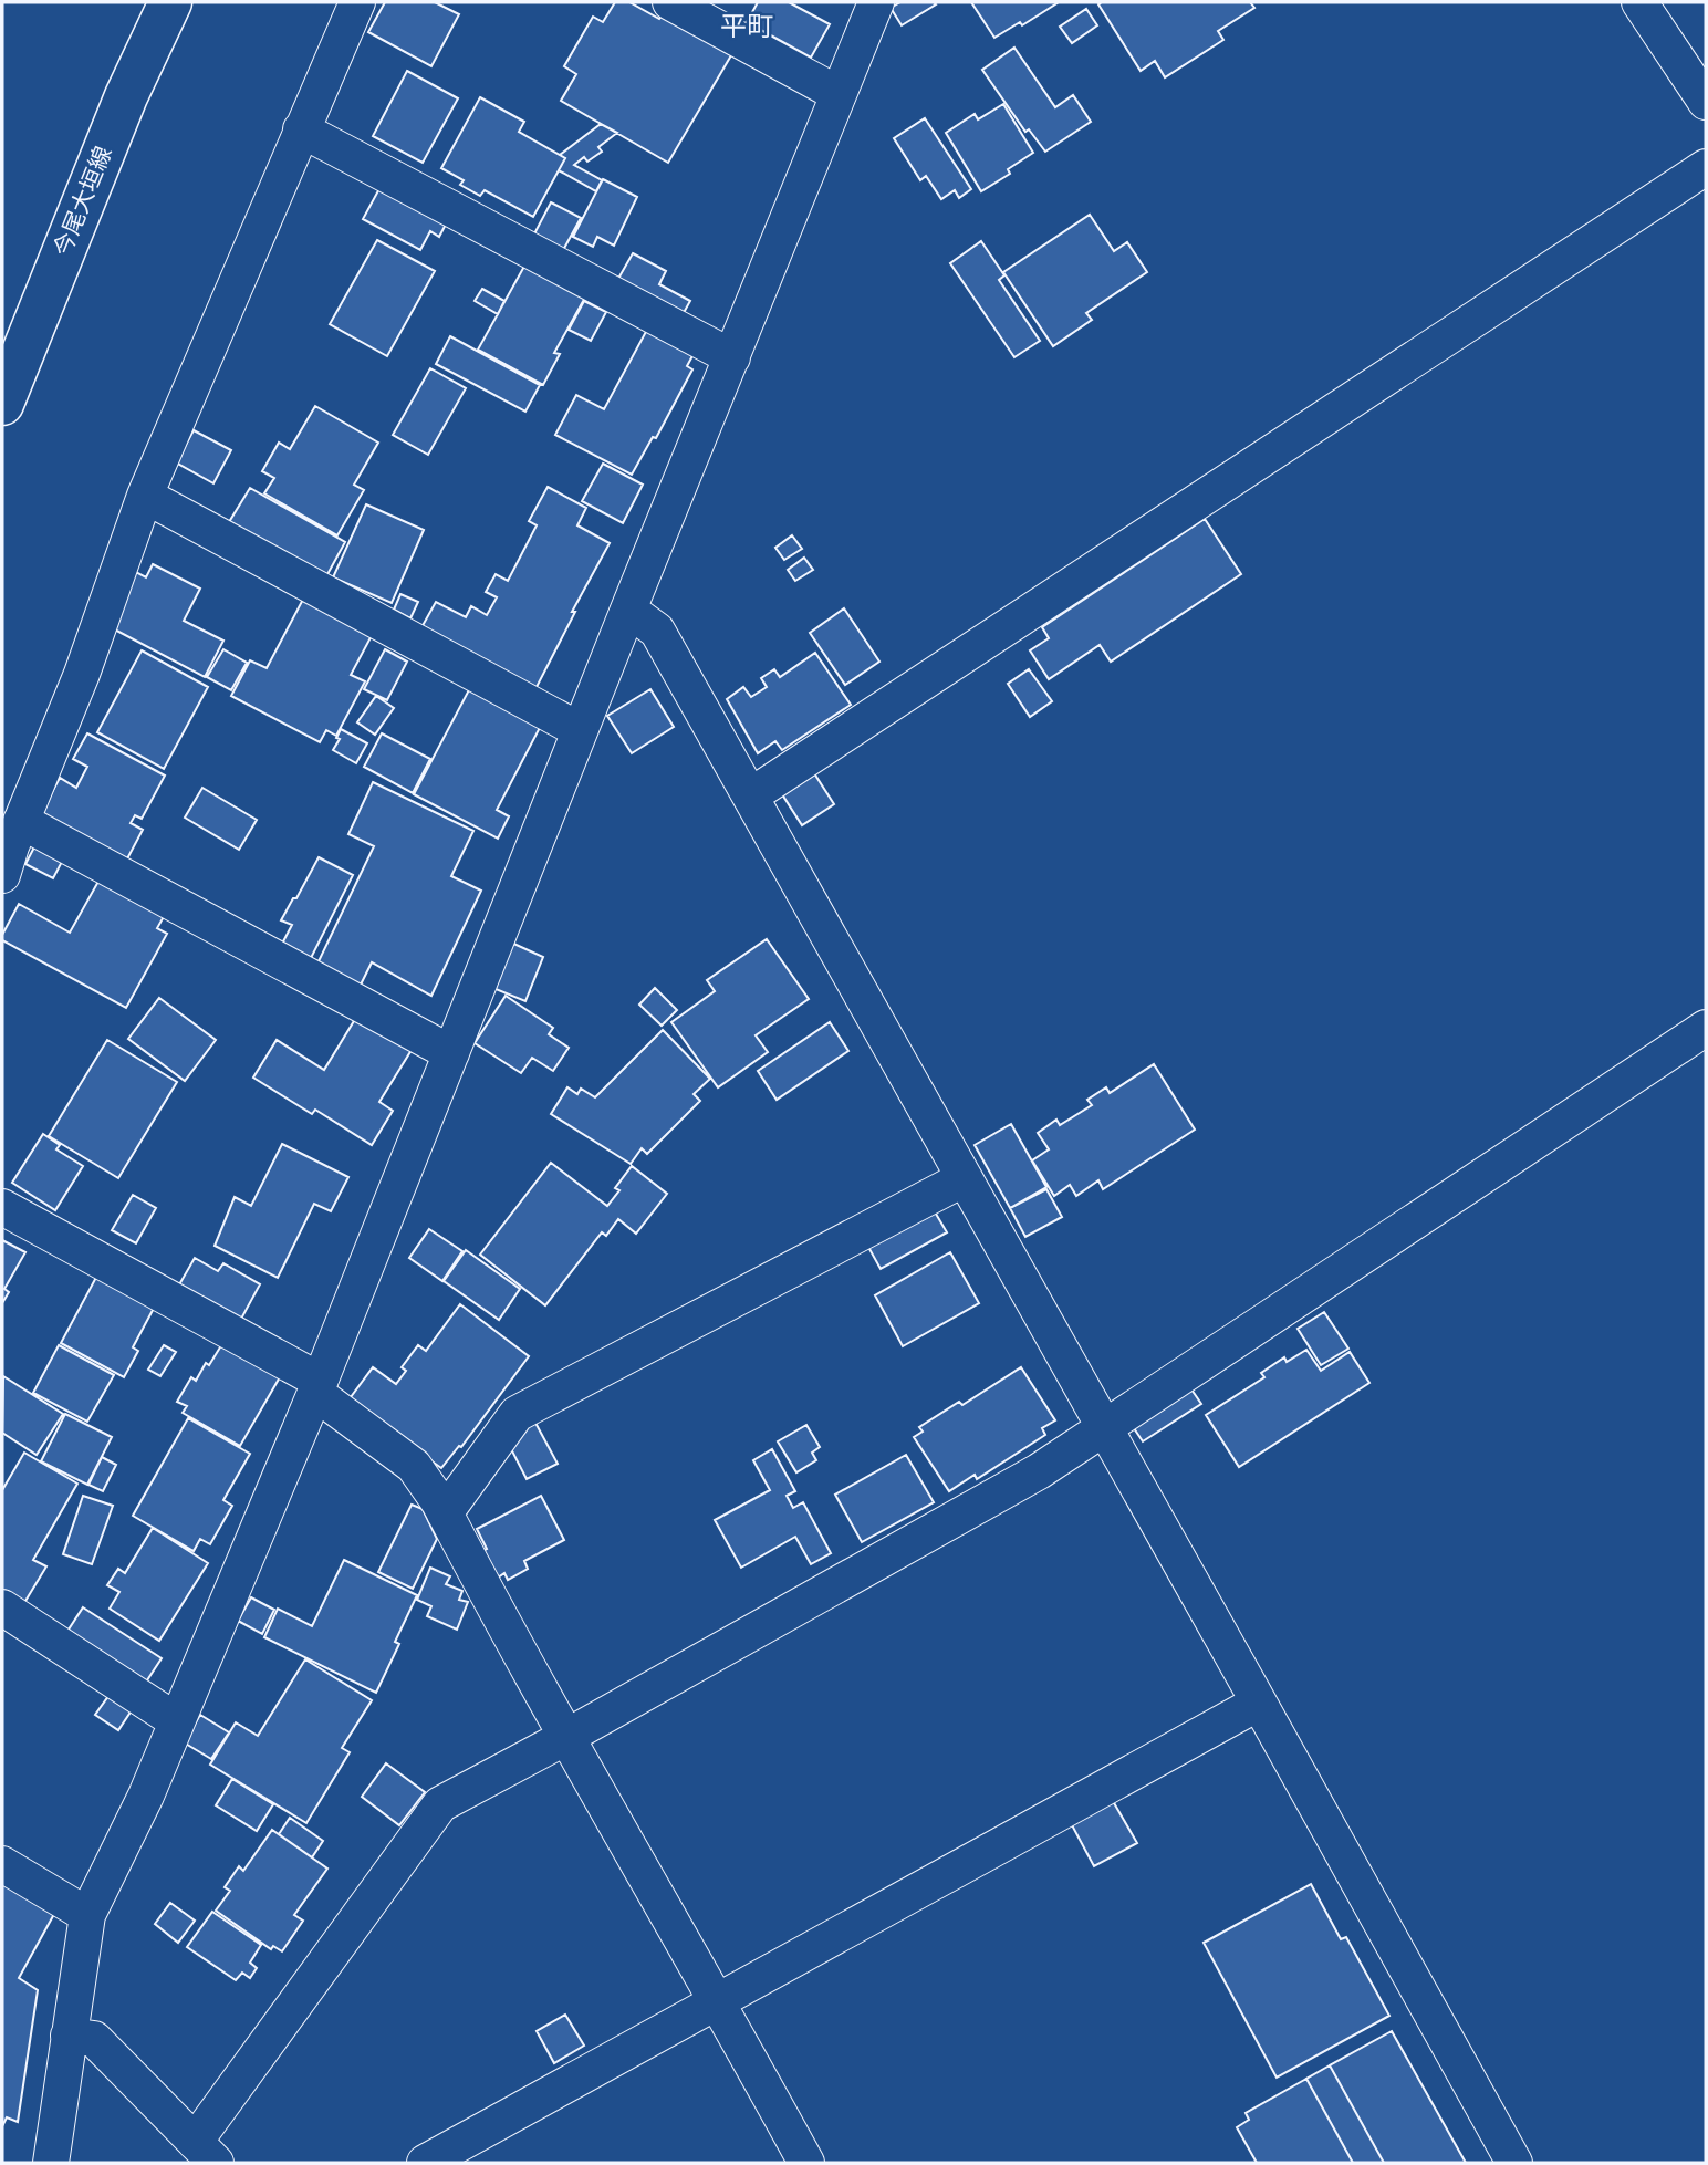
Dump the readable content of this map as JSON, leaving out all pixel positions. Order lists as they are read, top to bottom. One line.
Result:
{"streets":{"main road":["今尾大垣線"]},"districts":["平町"]}
